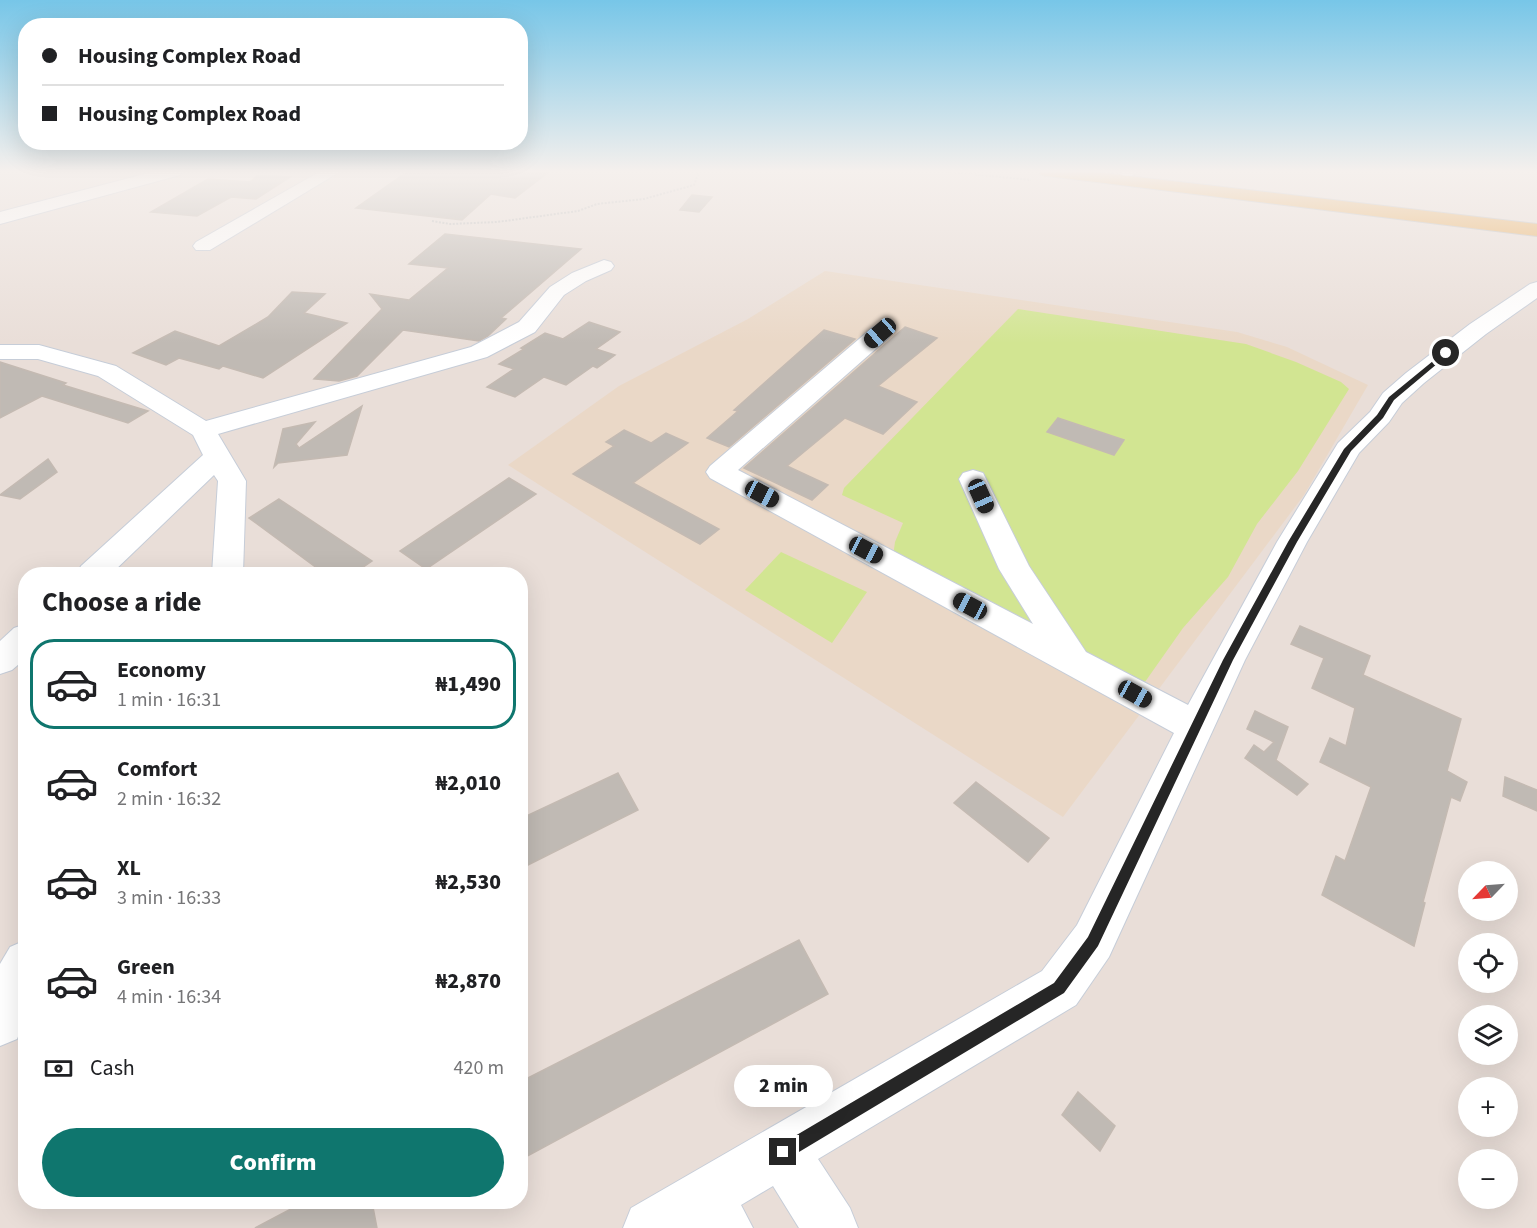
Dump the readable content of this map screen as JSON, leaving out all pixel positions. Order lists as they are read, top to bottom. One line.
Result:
{"north":"bottom left","page":{"banner":["Housing Complex Road","Housing Complex Road"],"heading":"Choose a ride","list":[{"name":"Economy","note":"1 min · 16:31","value":"₦1,490"},{"name":"Comfort","note":"2 min · 16:32","value":"₦2,010"},{"name":"XL","note":"3 min · 16:33","value":"₦2,530"},{"name":"Green","note":"4 min · 16:34","value":"₦2,870"}],"map_buttons":["+","−"],"pay":["Cash","420 m"],"bubble":"2 min","buttons":"Confirm"}}
